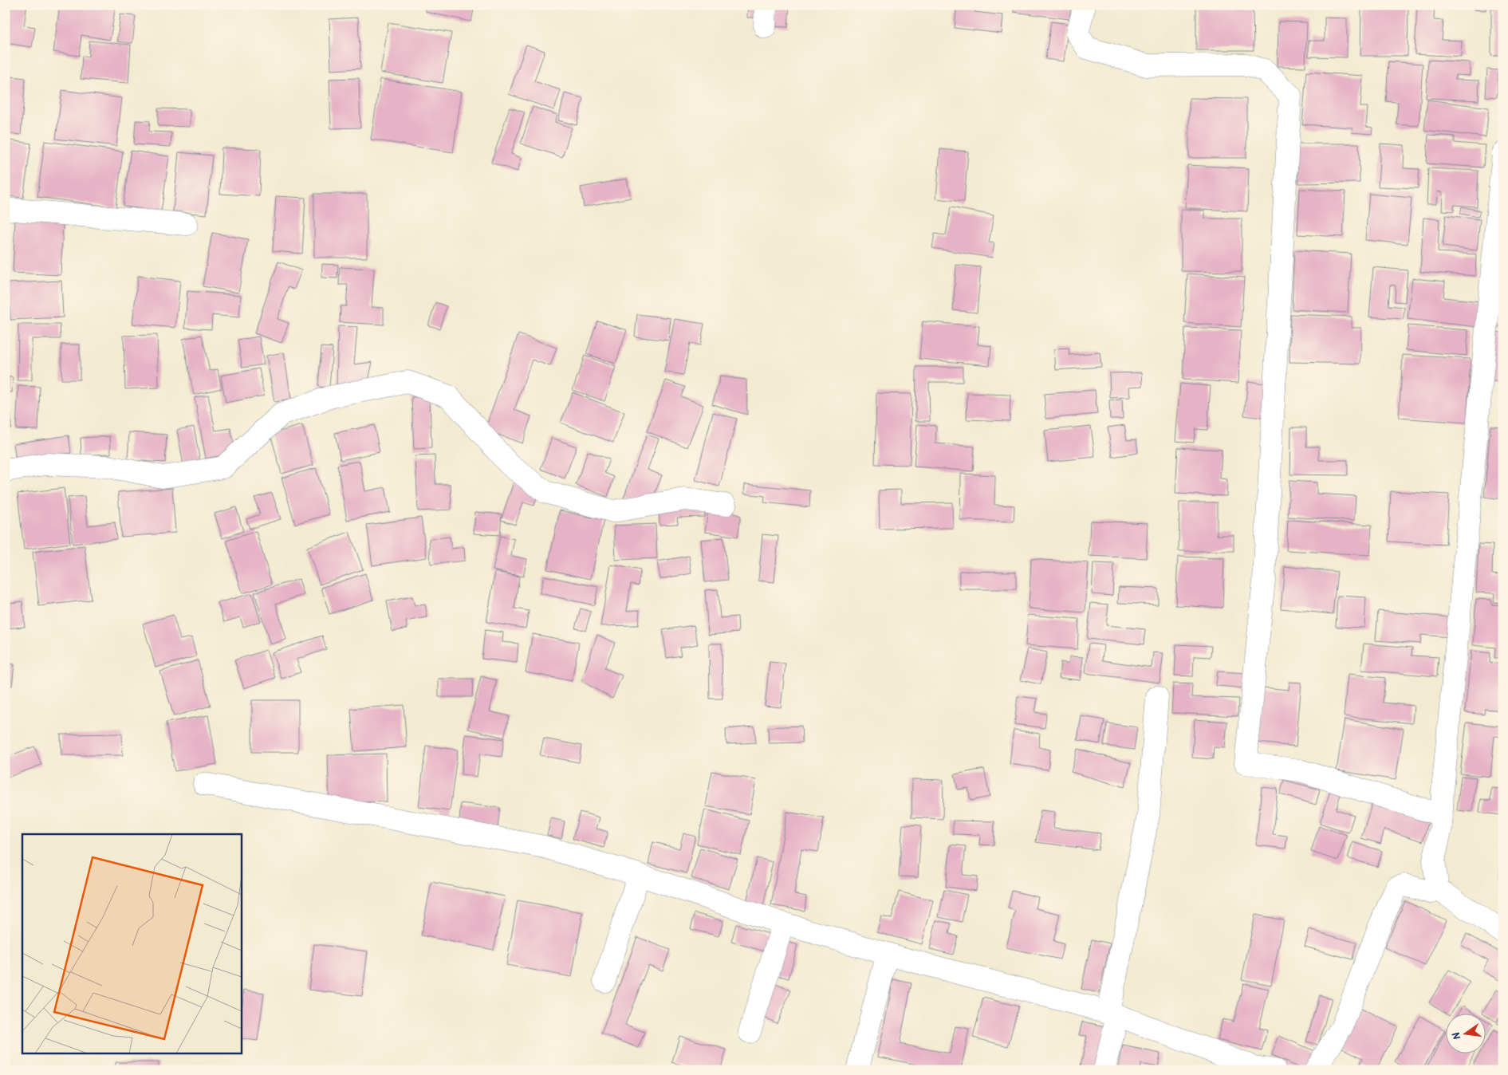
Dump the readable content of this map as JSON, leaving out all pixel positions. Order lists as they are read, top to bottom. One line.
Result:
{"north":"left"}
